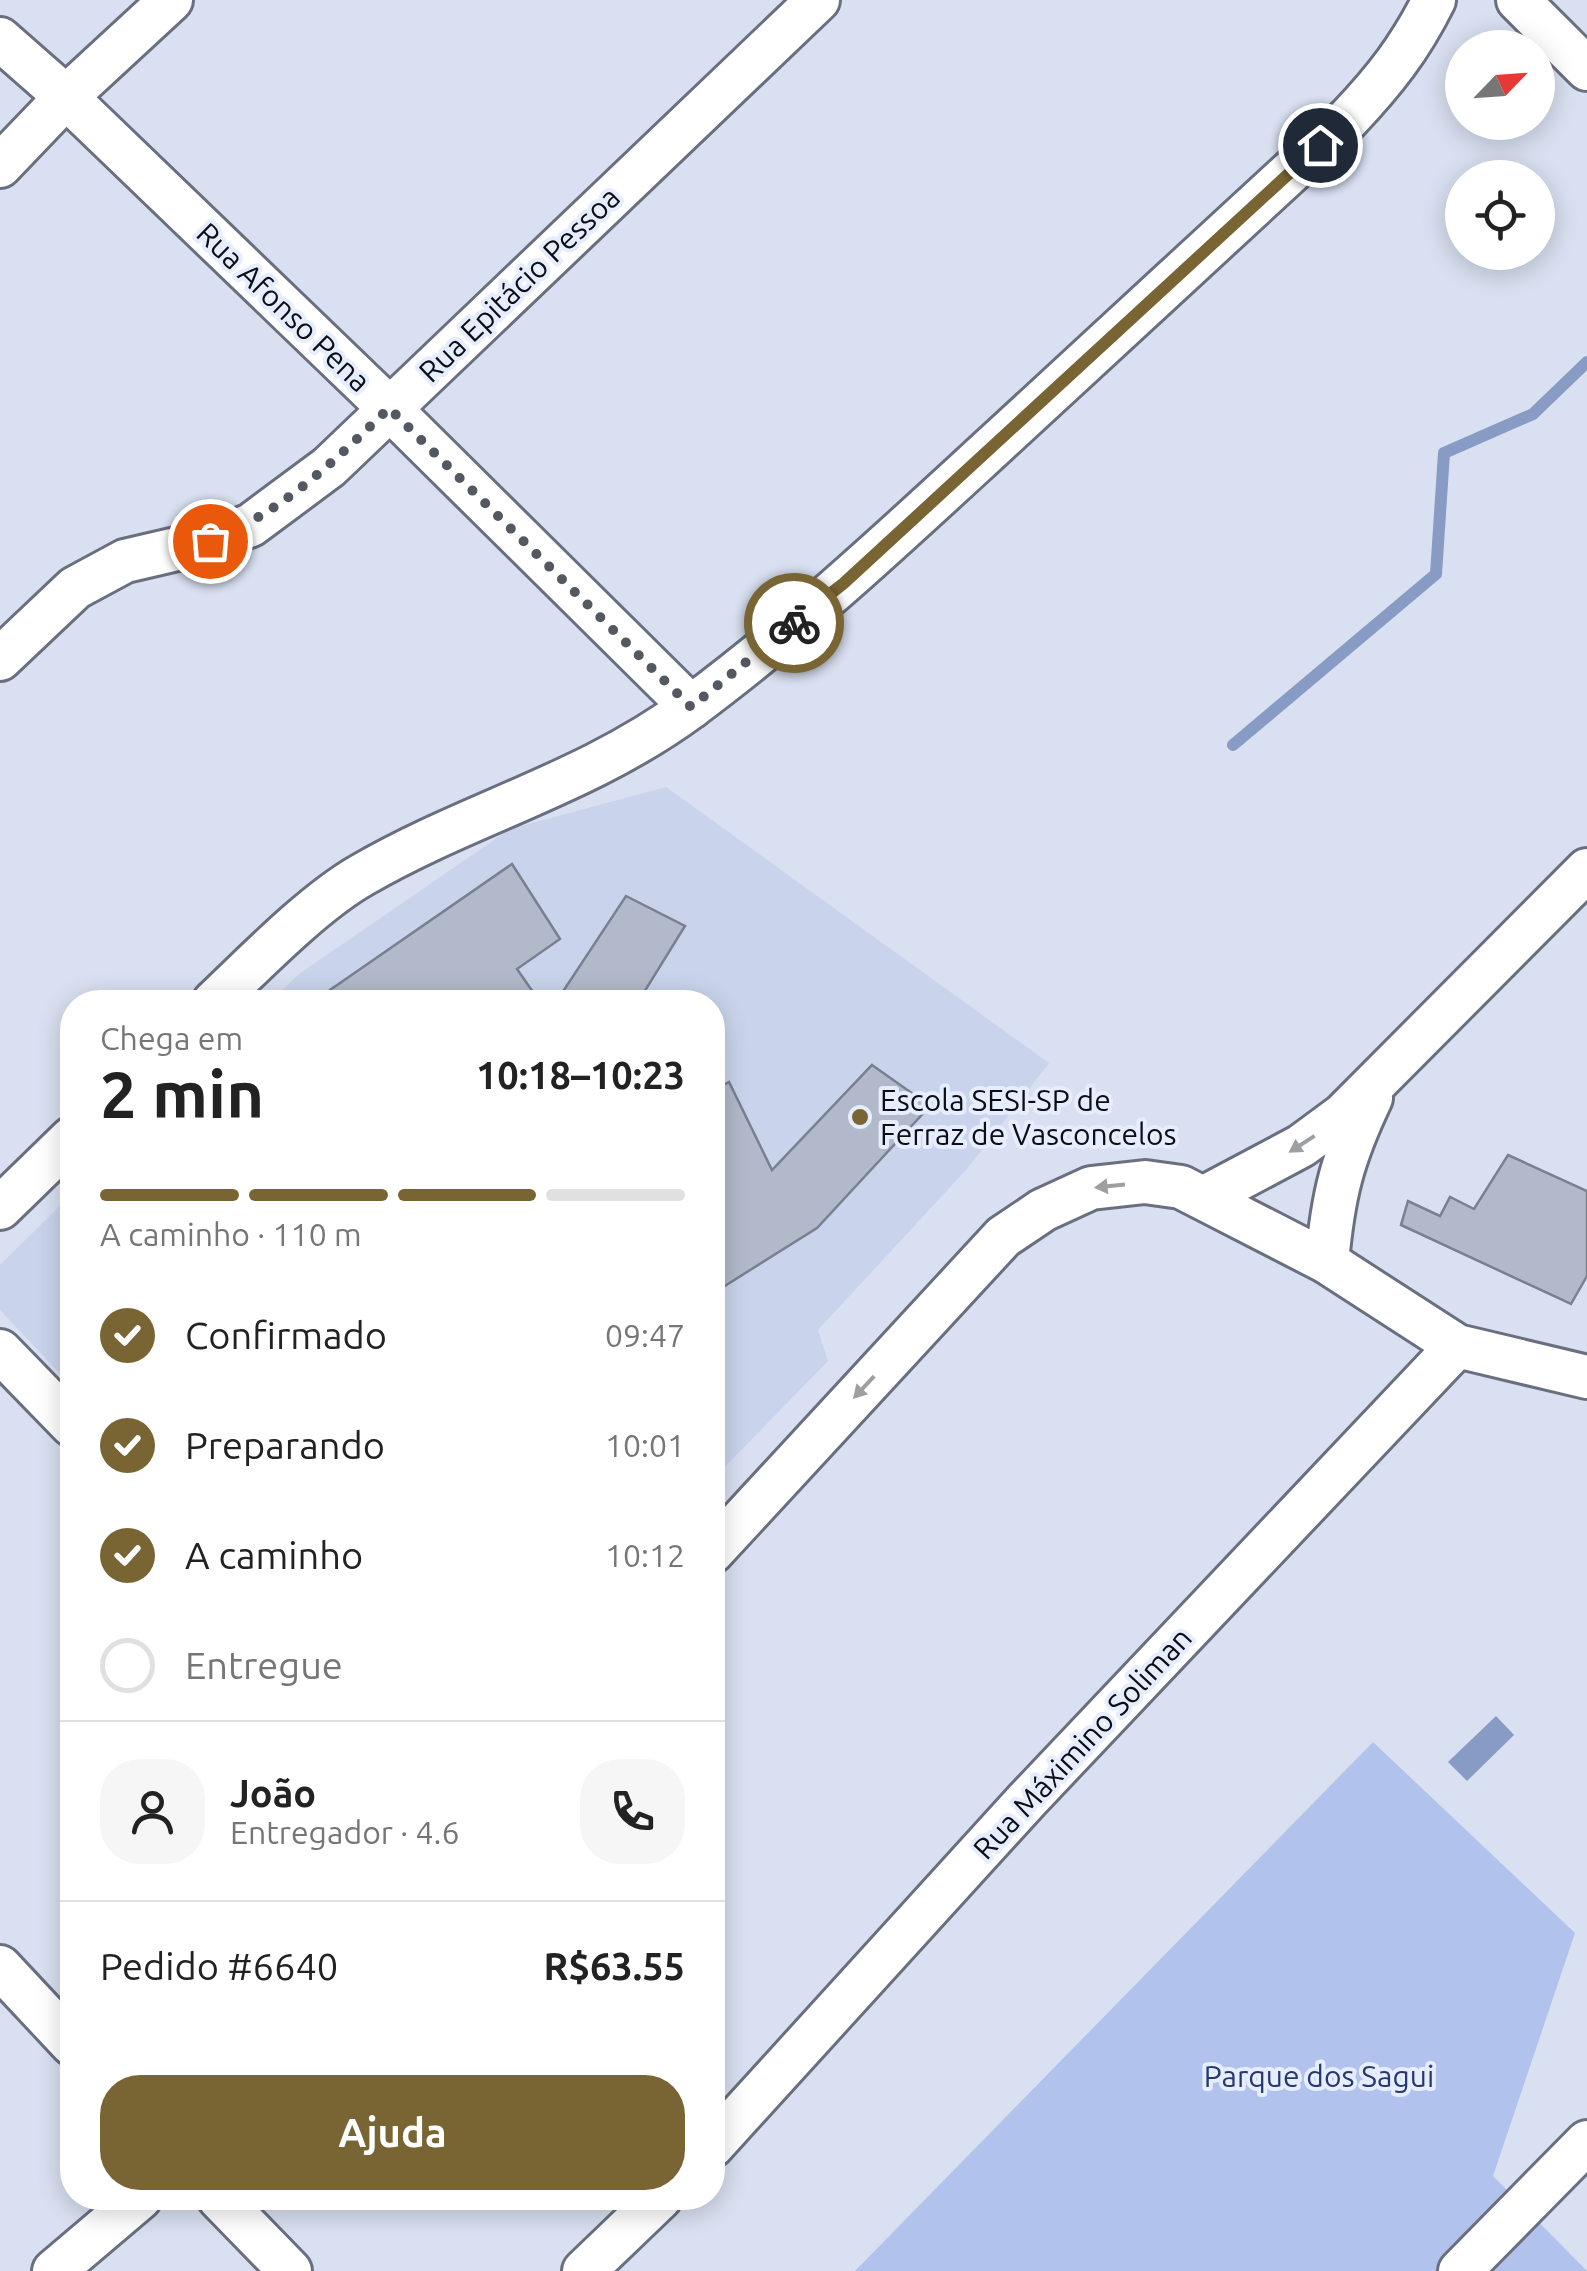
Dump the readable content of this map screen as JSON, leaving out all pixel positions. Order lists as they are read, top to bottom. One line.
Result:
{"streets":{"street":["Rua Epitácio Pessoa","Rua Afonso Pena","Rua Máximino Soliman"]},"crossings":[["Rua Epitácio Pessoa","Rua Afonso Pena"]],"parks":["Parque dos Sagui"],"places":["Escola SESI-SP de Ferraz de Vasconcelos"],"north":"top right","page":{"heading":["2 min","Chega em","10:18–10:23"],"panel":["João","Entregador · 4.6","Pedido #6640","R$63.55"],"bar":"A caminho · 110 m","list":[["Confirmado","09:47"],["Preparando","10:01"],["A caminho","10:12"],"Entregue"],"buttons":"Ajuda"}}
